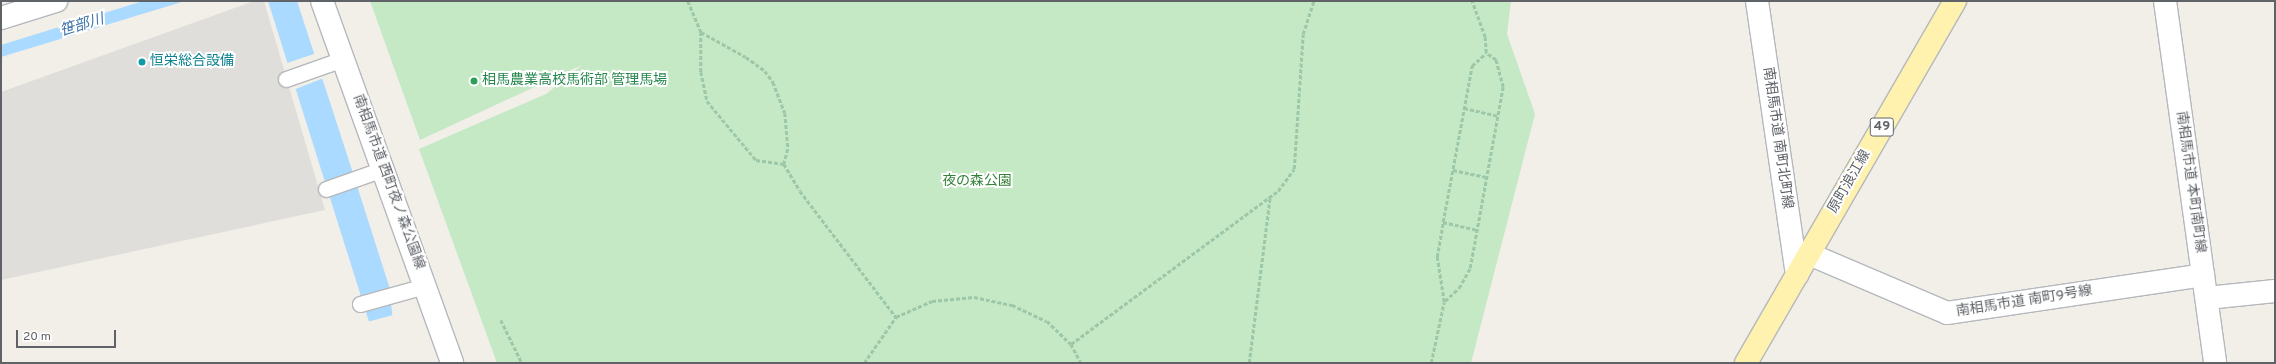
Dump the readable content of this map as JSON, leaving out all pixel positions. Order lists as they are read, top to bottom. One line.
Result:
{"streets":{"main road":["49","原町浪江線"],"street":["南相馬市道 南町北町線","南相馬市道 西町夜ノ森公園線","南相馬市道 本町南町線","南相馬市道 南町9号線"]},"crossings":[["南相馬市道 南町北町線","原町浪江線"],["原町浪江線","南相馬市道 南町9号線"],["南相馬市道 本町南町線","南相馬市道 南町9号線"]],"water":["笹部川"],"parks":["夜の森公園"],"places":["恒栄総合設備","相馬農業高校馬術部 管理馬場"],"scale_bar":"20 m"}
